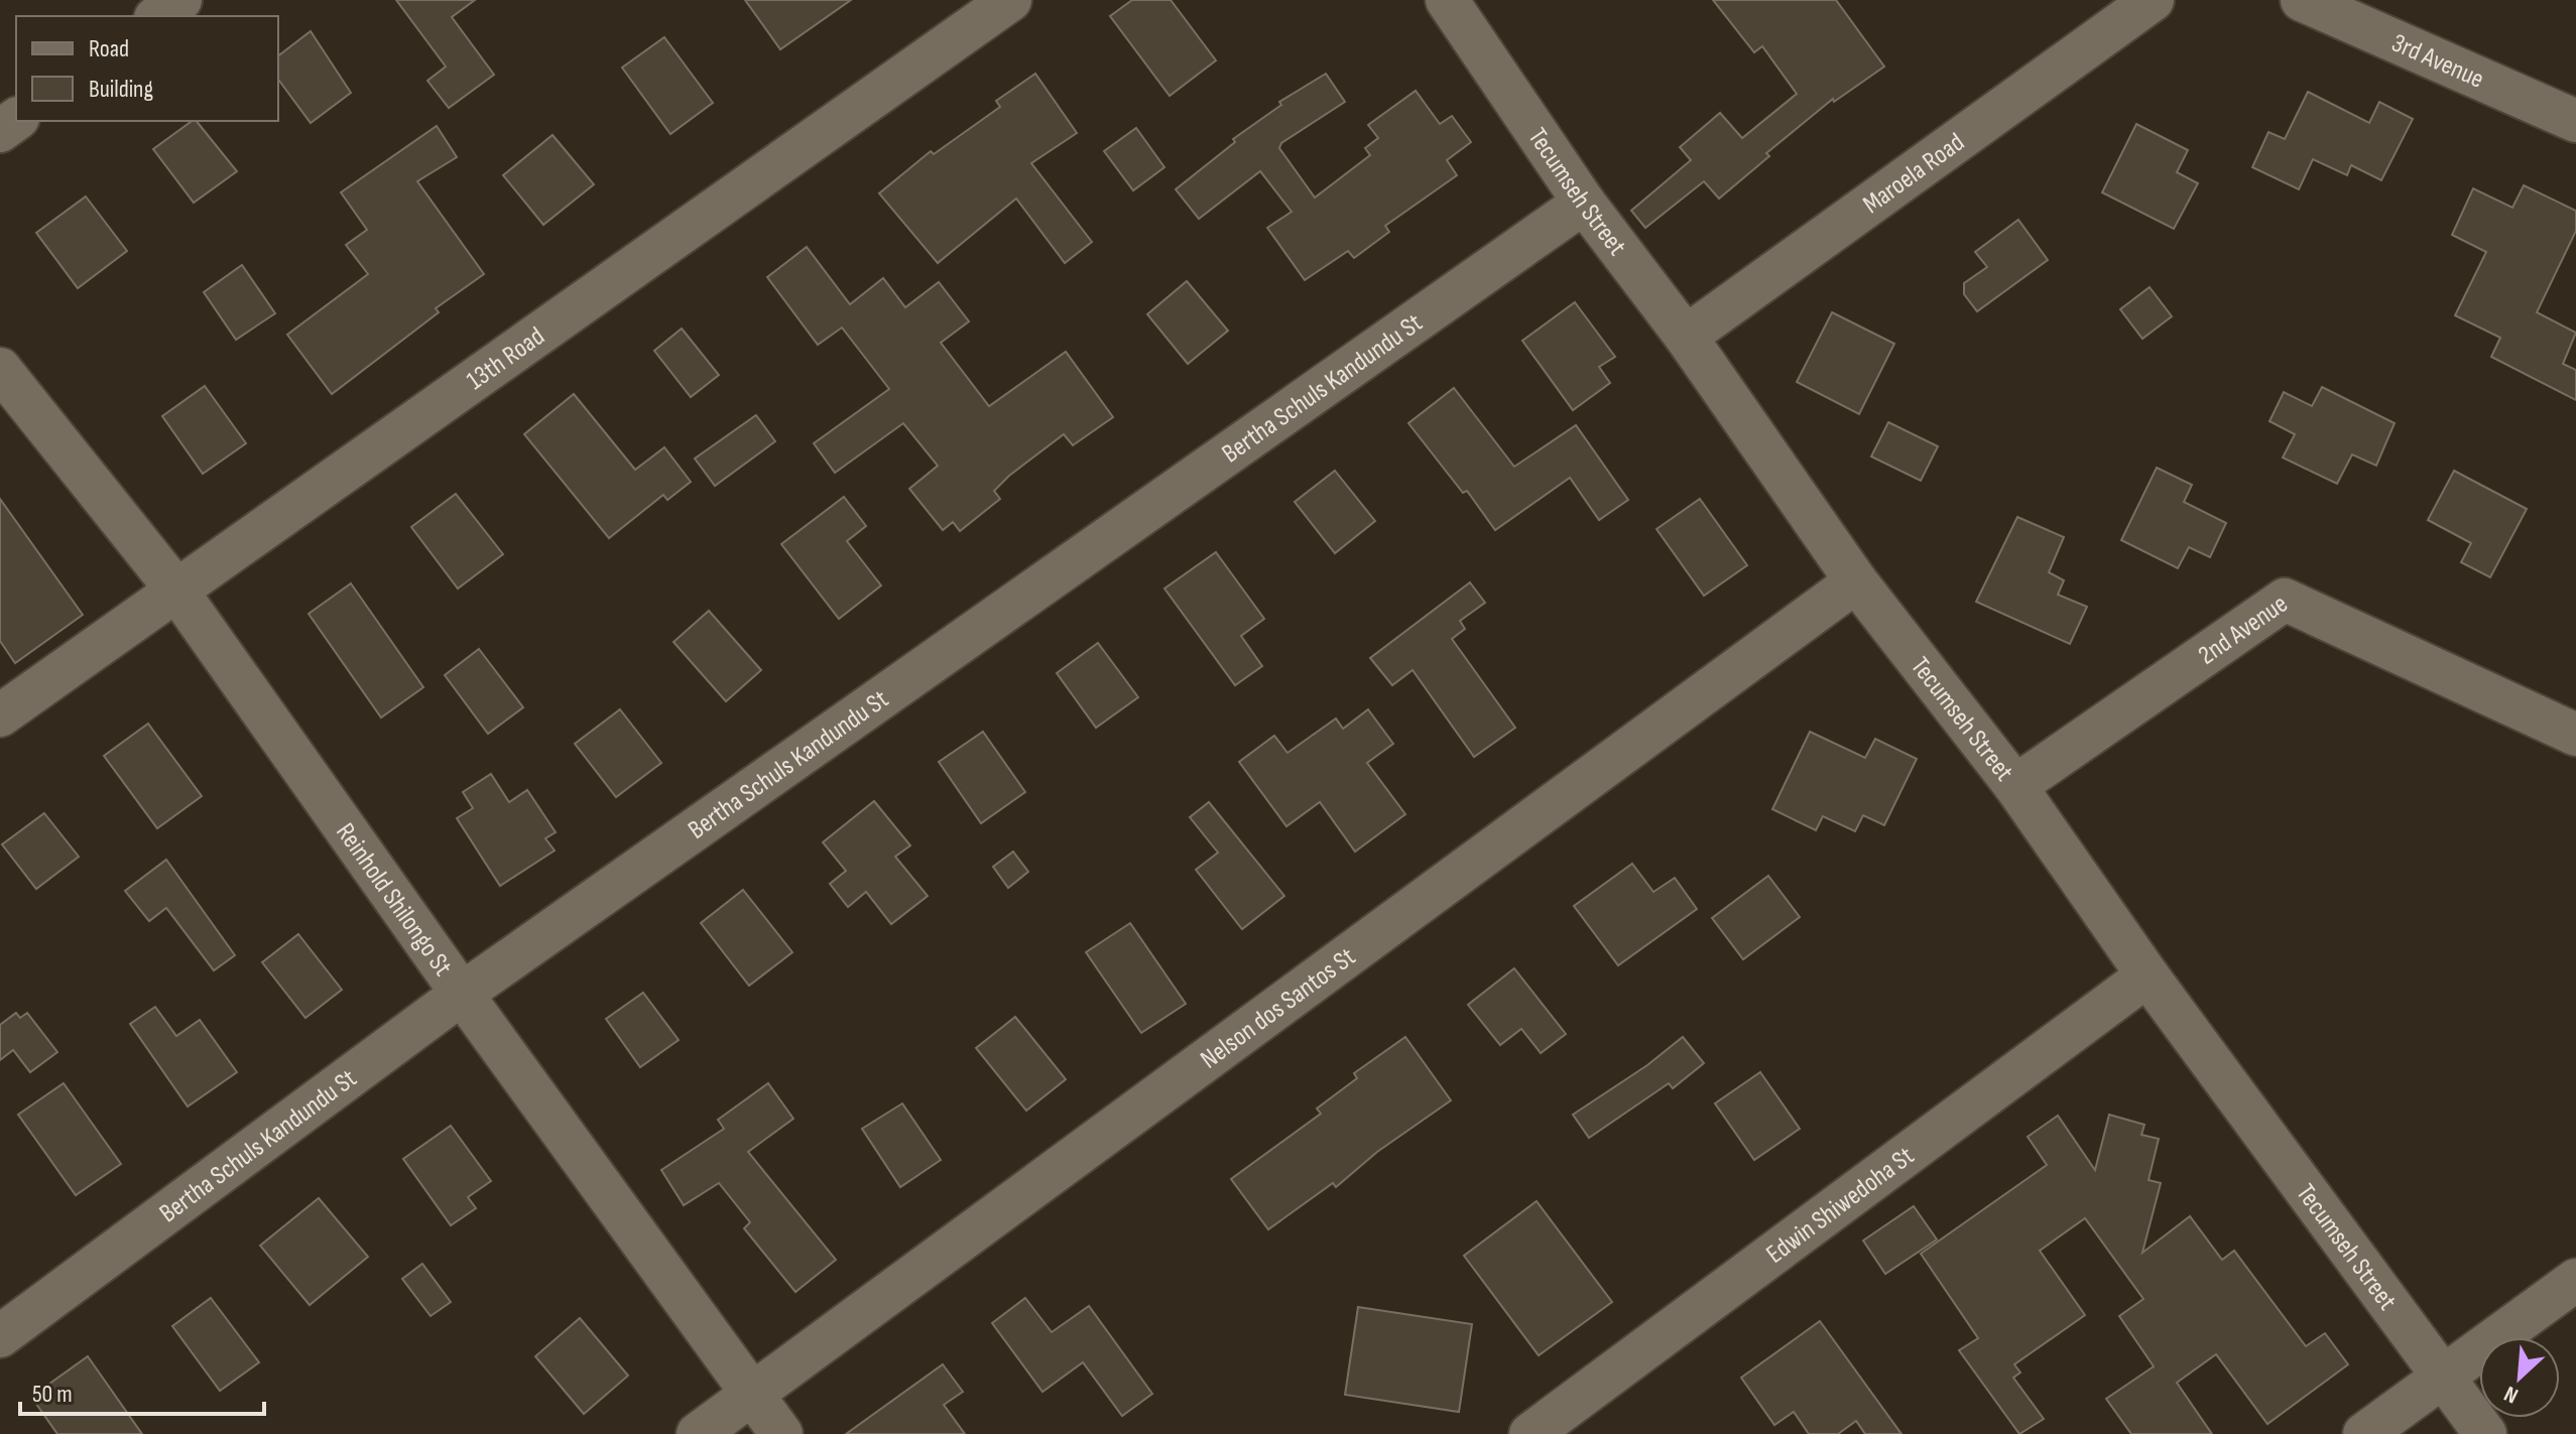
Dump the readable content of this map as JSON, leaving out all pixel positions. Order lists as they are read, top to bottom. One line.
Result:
{"streets":{"street":["3rd Avenue","Maroela Road","Tecumseh Street","13th Road","Bertha Schuls Kandundu St","2nd Avenue","Reinhold Shilongo St","Nelson dos Santos St","Edwin Shiwedoha St"]},"crossings":[["Maroela Road","Tecumseh Street"],["Tecumseh Street","Bertha Schuls Kandundu St"],["Tecumseh Street","2nd Avenue"],["Tecumseh Street","Nelson dos Santos St"],["Tecumseh Street","Edwin Shiwedoha St"],["13th Road","Reinhold Shilongo St"],["Bertha Schuls Kandundu St","Reinhold Shilongo St"],["Reinhold Shilongo St","Nelson dos Santos St"]],"legend":["Road","Building"],"scale_bar":"50 m","north":"bottom left"}
